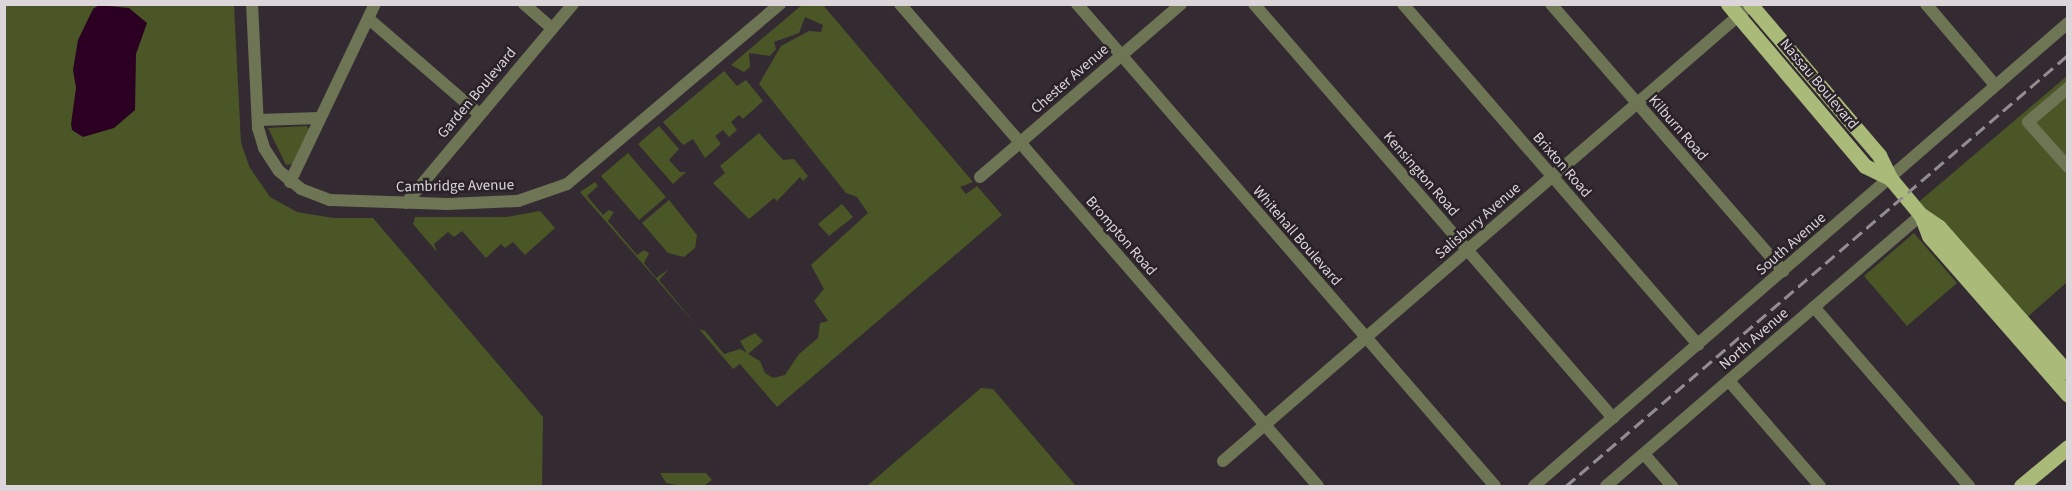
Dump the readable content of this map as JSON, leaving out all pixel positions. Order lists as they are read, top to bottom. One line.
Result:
{"streets":{"main road":["Nassau Boulevard"],"street":["Chester Avenue","Garden Boulevard","Kilburn Road","Brixton Road","Kensington Road","Cambridge Avenue","Salisbury Avenue","Brompton Road","Whitehall Boulevard","South Avenue","North Avenue"]},"crossings":[["Chester Avenue","Brompton Road"],["Chester Avenue","Whitehall Boulevard"],["Nassau Boulevard","Salisbury Avenue"],["Nassau Boulevard","South Avenue"],["Nassau Boulevard","North Avenue"],["Garden Boulevard","Cambridge Avenue"],["Kilburn Road","Salisbury Avenue"],["Kilburn Road","South Avenue"],["Brixton Road","Salisbury Avenue"],["Brixton Road","South Avenue"],["Kensington Road","Salisbury Avenue"],["Kensington Road","South Avenue"],["Salisbury Avenue","Brompton Road"],["Salisbury Avenue","Whitehall Boulevard"]]}
